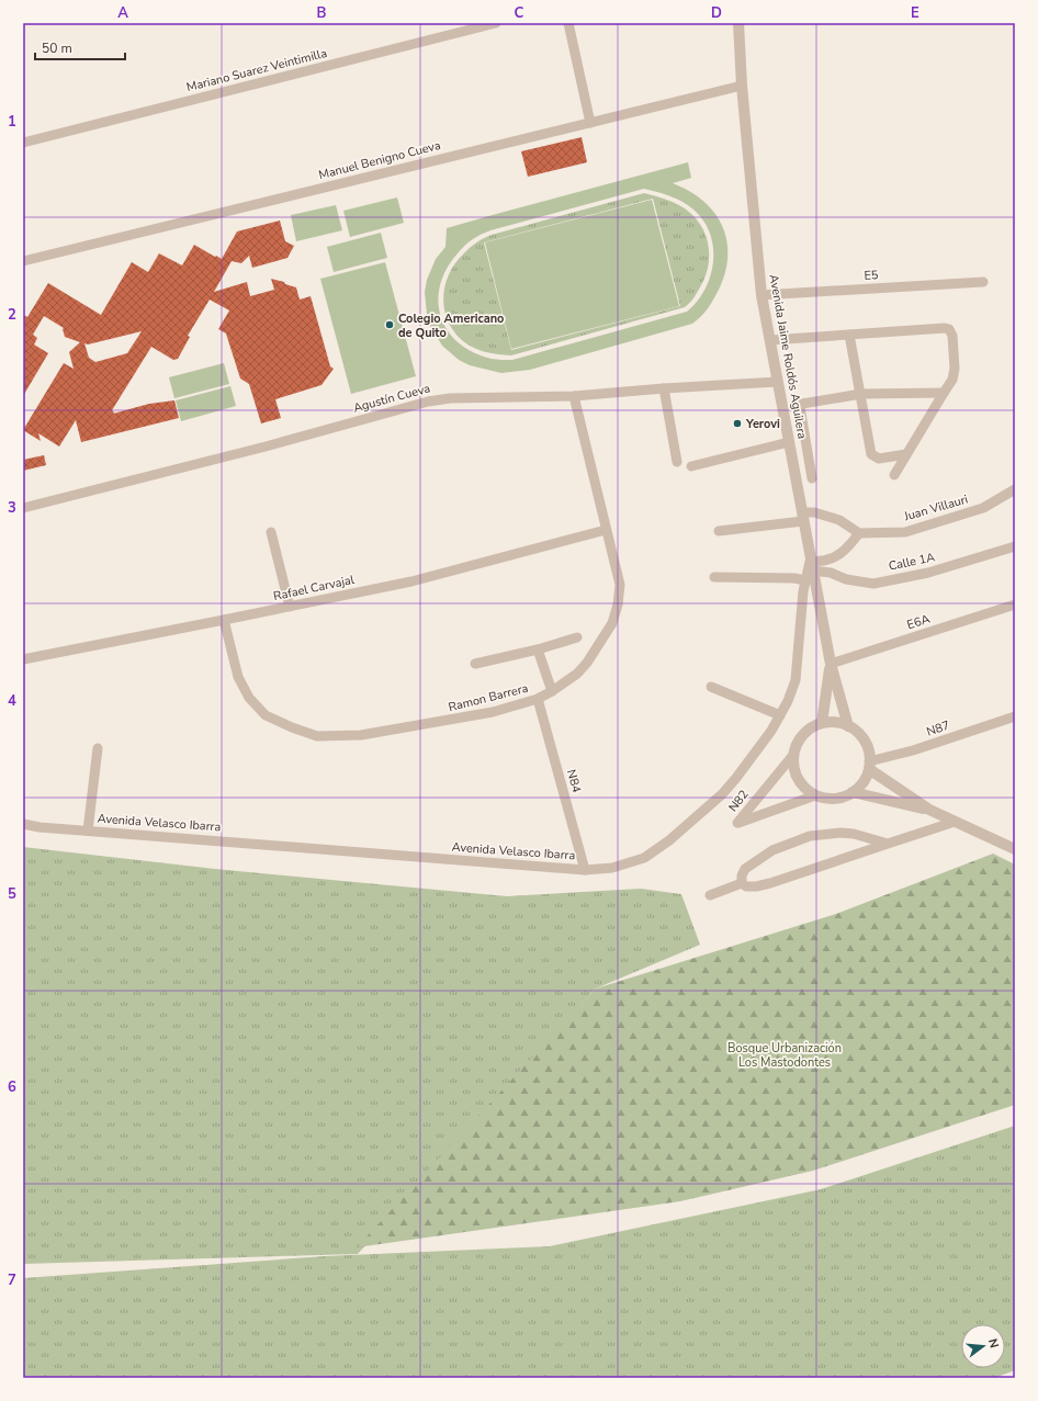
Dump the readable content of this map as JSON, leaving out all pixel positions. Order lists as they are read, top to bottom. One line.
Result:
{"streets":{"street":["Mariano Suarez Veintimilla","Manuel Benigno Cueva","E5","Avenida Jaime Roldós Aguilera","Agustín Cueva","Juan Villauri","Calle 1A","Rafael Carvajal","E6A","Ramon Barrera","N87","N84","N82","Avenida Velasco Ibarra"]},"crossings":[["Manuel Benigno Cueva","Avenida Jaime Roldós Aguilera"],["E5","Avenida Jaime Roldós Aguilera"],["Avenida Jaime Roldós Aguilera","Agustín Cueva"],["Avenida Jaime Roldós Aguilera","Calle 1A"],["Avenida Jaime Roldós Aguilera","E6A"],["Avenida Jaime Roldós Aguilera","N87"],["Avenida Jaime Roldós Aguilera","N82"],["Avenida Jaime Roldós Aguilera","Avenida Velasco Ibarra"],["Agustín Cueva","Ramon Barrera"],["Calle 1A","Avenida Velasco Ibarra"],["Rafael Carvajal","Ramon Barrera"],["Ramon Barrera","N84"],["N87","N82"],["N84","Avenida Velasco Ibarra"]],"parks":["Bosque Urbanización Los Mastodontes"],"places":["Colegio Americano de Quito","Yerovi"],"scale_bar":"50 m","north":"right","grid":{"columns":["A","B","C","D","E"],"rows":["1","2","3","4","5","6","7"]}}
